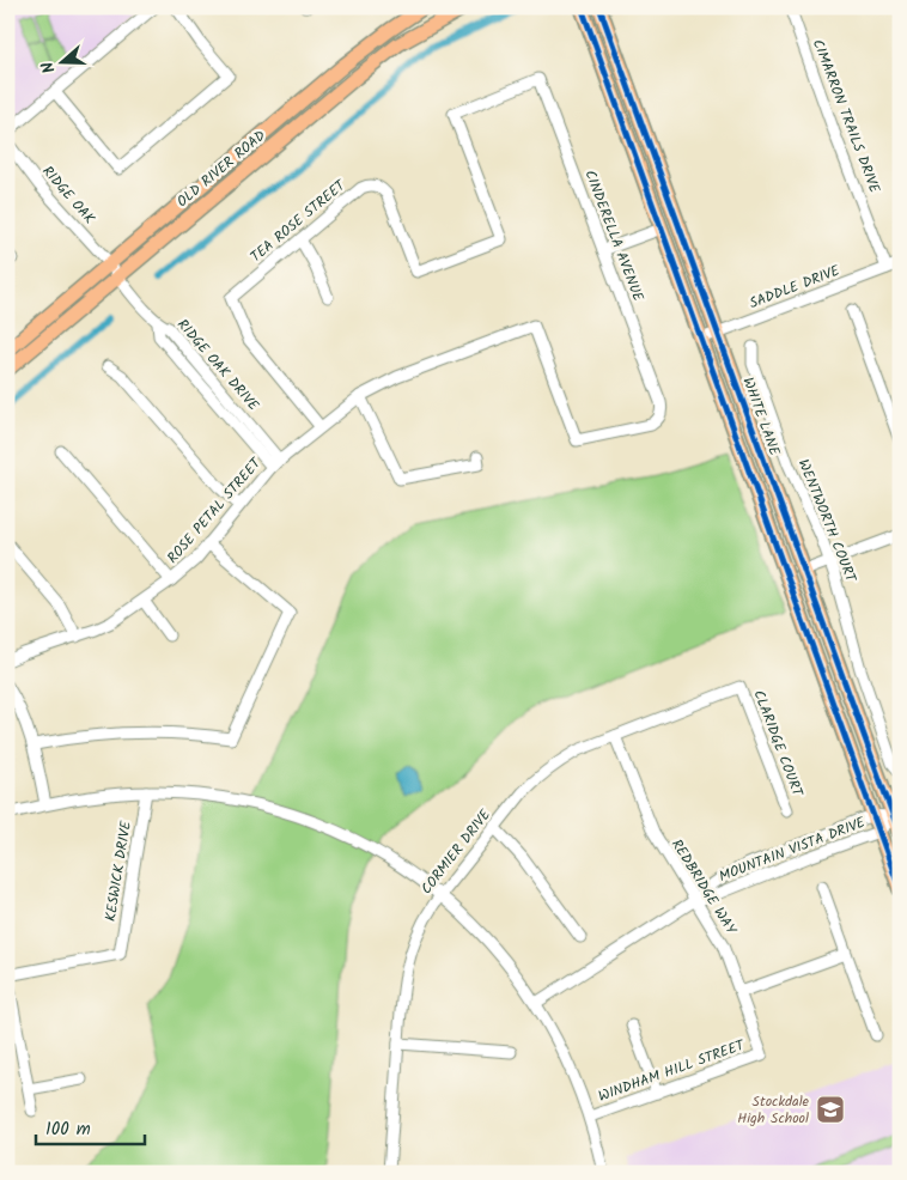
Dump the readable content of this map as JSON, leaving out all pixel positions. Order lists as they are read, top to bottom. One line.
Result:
{"streets":{"main road":["OLD RIVER ROAD","WHITE LANE"],"street":["CIMARRON TRAILS DRIVE","RIDGE OAK","TEA ROSE STREET","CINDERELLA AVENUE","SADDLE DRIVE","RIDGE OAK DRIVE","ROSE PETAL STREET","WENTWORTH COURT","CLARIDGE COURT","MOUNTAIN VISTA DRIVE","CORMIER DRIVE","KESWICK DRIVE","REDBRIDGE WAY","WINDHAM HILL STREET"]},"crossings":[["CIMARRON TRAILS DRIVE","SADDLE DRIVE"],["OLD RIVER ROAD","RIDGE OAK"],["OLD RIVER ROAD","RIDGE OAK DRIVE"],["RIDGE OAK","RIDGE OAK DRIVE"],["TEA ROSE STREET","CINDERELLA AVENUE"],["TEA ROSE STREET","ROSE PETAL STREET"],["CINDERELLA AVENUE","ROSE PETAL STREET"],["SADDLE DRIVE","WHITE LANE"],["RIDGE OAK DRIVE","ROSE PETAL STREET"],["WHITE LANE","MOUNTAIN VISTA DRIVE"],["CLARIDGE COURT","CORMIER DRIVE"],["MOUNTAIN VISTA DRIVE","REDBRIDGE WAY"],["CORMIER DRIVE","REDBRIDGE WAY"],["REDBRIDGE WAY","WINDHAM HILL STREET"]],"places":{"school or university":["Stockdale High School"]},"scale_bar":"100 m","north":"left"}
